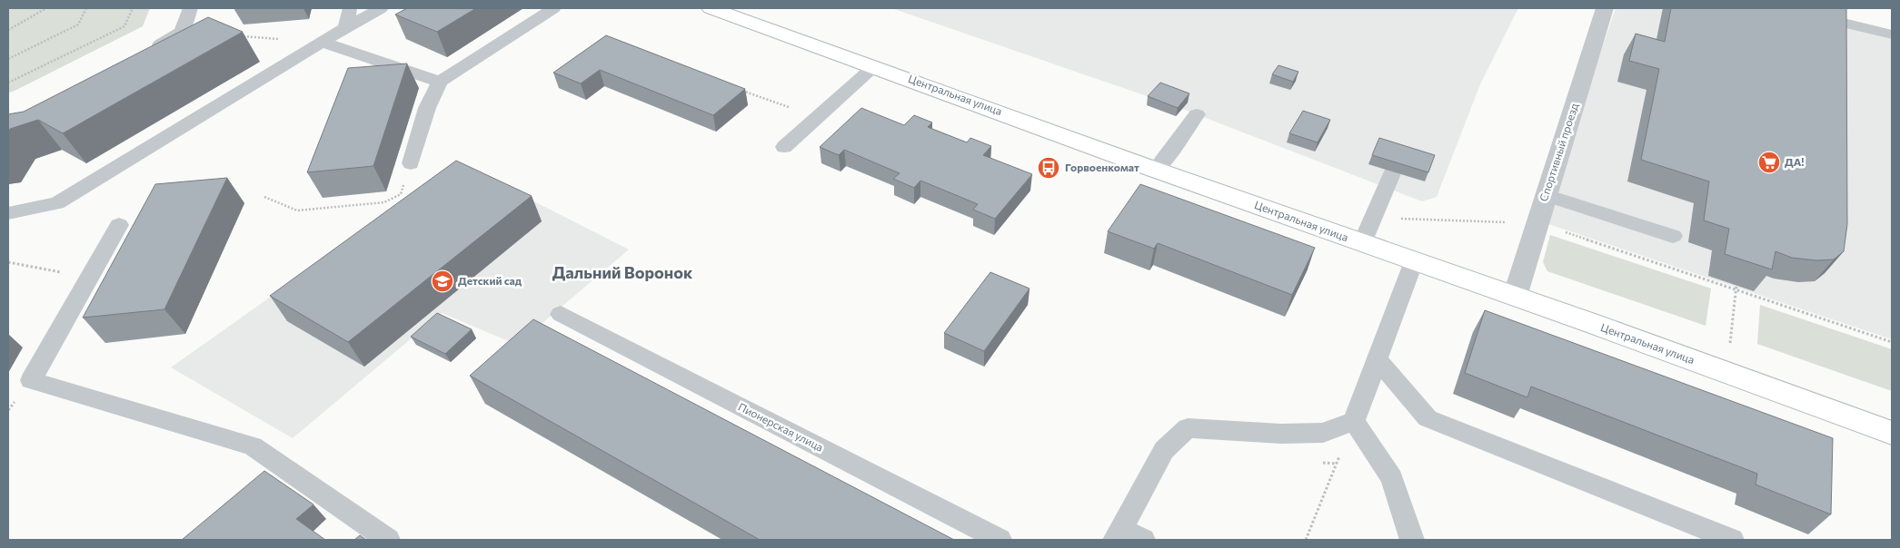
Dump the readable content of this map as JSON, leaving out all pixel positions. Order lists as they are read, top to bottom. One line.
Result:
{"streets":{"main road":["Центральная улица"],"street":["Спортивный проезд"],"lane":["Пионерская улица"]},"crossings":[["Центральная улица","Спортивный проезд"]],"districts":["Дальний Воронок"],"places":{"supermarket":["ДА!"],"bus stop":["Горвоенкомат"],"school or university":["Детский сад"]}}
